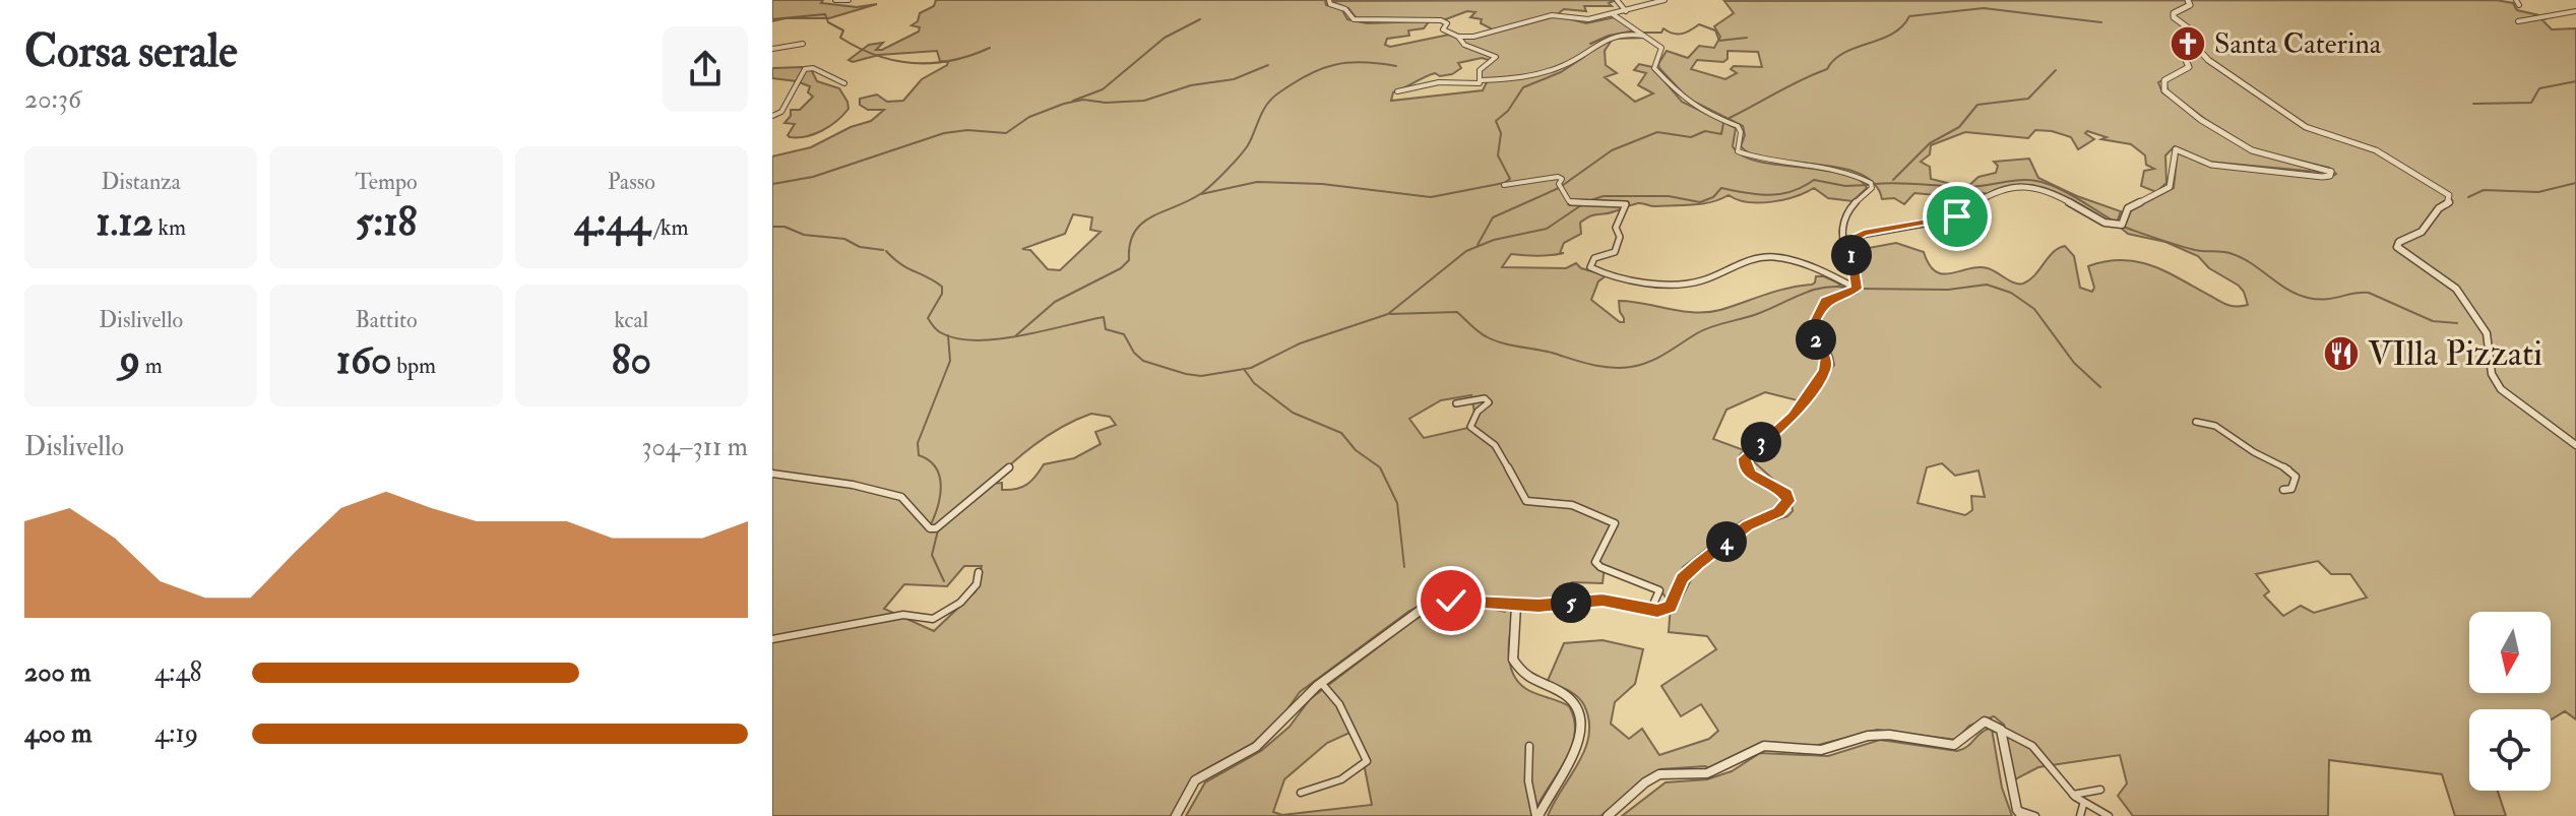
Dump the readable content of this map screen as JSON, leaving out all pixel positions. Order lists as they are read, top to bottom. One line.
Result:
{"places":{"church":["Santa Caterina"],"restaurant":["VIlla Pizzati"]},"north":"bottom","page":{"heading":["Corsa serale","20:36"],"stats":[["Distanza","1.12 km"],["Tempo","5:18"],["Passo","4:44 /km"],["Dislivello","9 m"],["Battito","160 bpm"],["kcal","80"]],"pins":["1","2","3","4","5"],"chart":["Dislivello","304–311 m"],"list":[{"name":"200 m","note":"4:48"},{"name":"400 m","note":"4:19"}]}}
